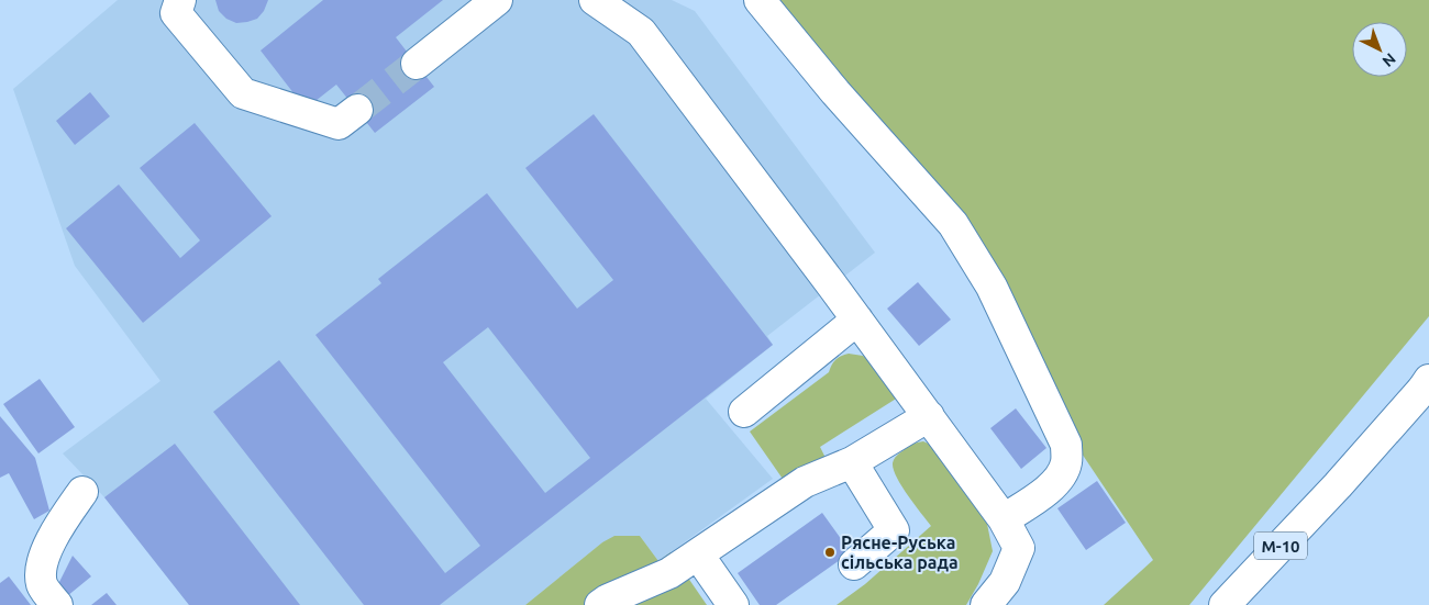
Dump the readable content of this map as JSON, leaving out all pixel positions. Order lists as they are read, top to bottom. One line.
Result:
{"streets":{"main road":["М-10"]},"places":["Рясне-Руська сільська рада"],"north":"bottom right"}
